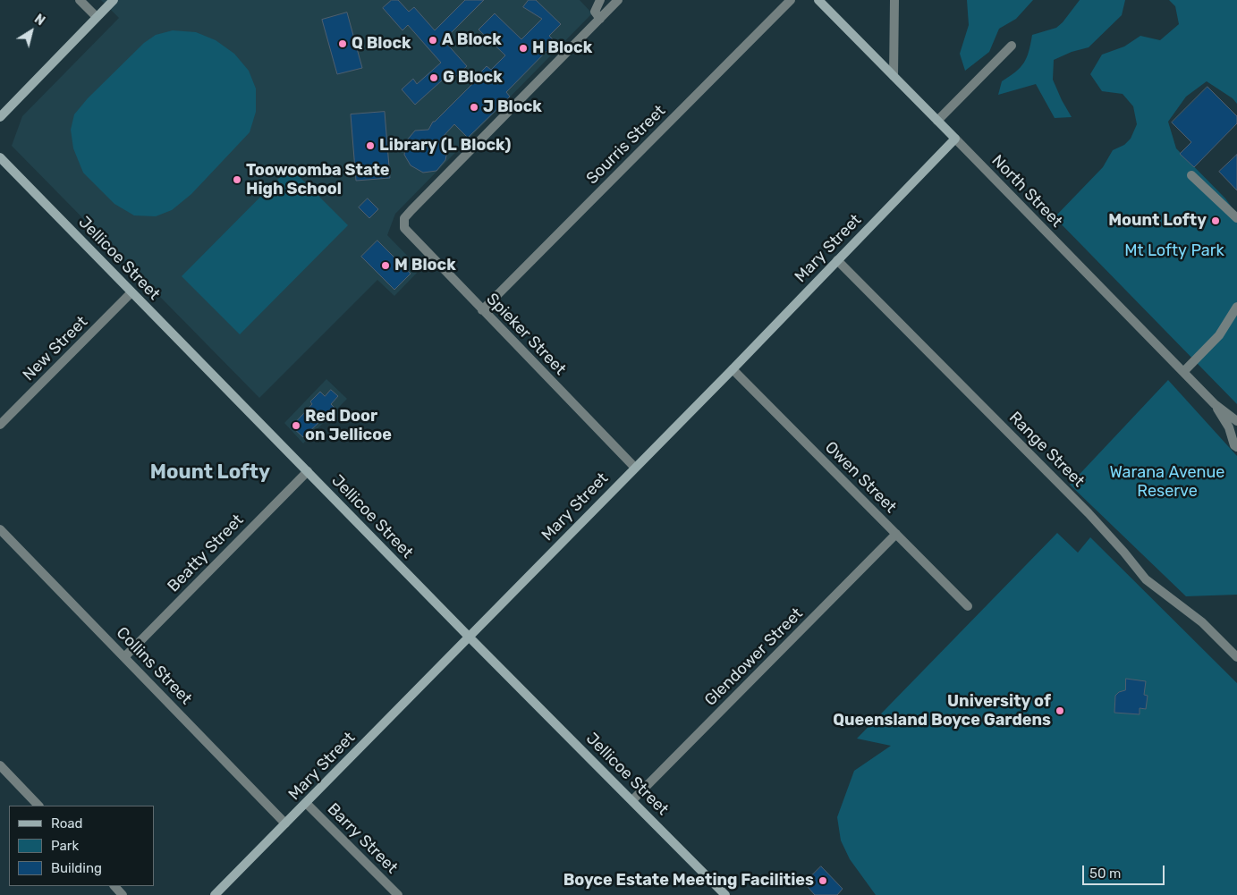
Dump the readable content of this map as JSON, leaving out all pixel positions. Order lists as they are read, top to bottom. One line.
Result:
{"streets":{"street":["Sourris Street","North Street","Mary Street","Jellicoe Street","Spieker Street","New Street","Range Street","Owen Street","Beatty Street","Glendower Street","Collins Street","Barry Street"]},"crossings":[["Sourris Street","Spieker Street"],["North Street","Mary Street"],["Mary Street","Jellicoe Street"],["Mary Street","Spieker Street"],["Mary Street","Range Street"],["Mary Street","Owen Street"],["Mary Street","Collins Street"],["Mary Street","Barry Street"],["Jellicoe Street","New Street"],["Jellicoe Street","Beatty Street"],["Jellicoe Street","Glendower Street"],["Owen Street","Glendower Street"],["Beatty Street","Collins Street"]],"districts":["Mount Lofty"],"parks":["Mt Lofty Park","Warana Avenue Reserve"],"places":["A Block","Q Block","H Block","G Block","J Block","Library (L Block)","Toowoomba State High School","Mount Lofty","M Block","Red Door on Jellicoe","University of Queensland Boyce Gardens","Boyce Estate Meeting Facilities"],"legend":["Road","Park","Building"],"scale_bar":"50 m","north":"top right"}
